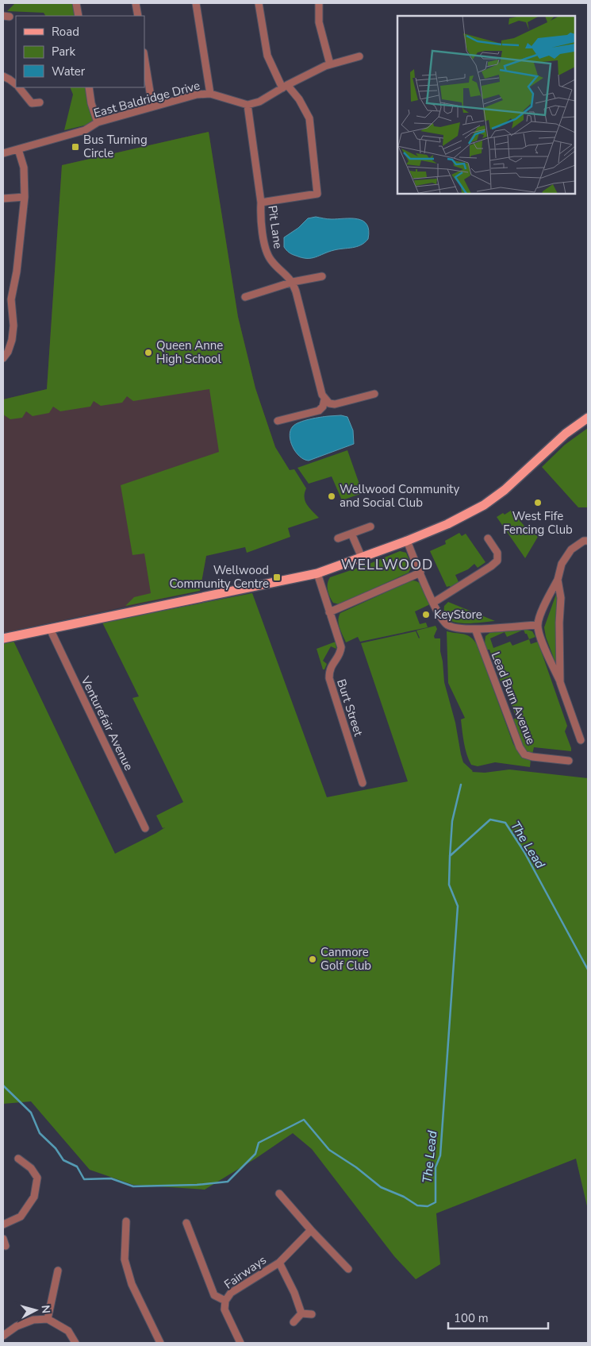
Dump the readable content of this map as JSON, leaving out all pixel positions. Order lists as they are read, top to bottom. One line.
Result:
{"streets":{"street":["East Baldridge Drive","Pit Lane","Lead Burn Avenue","Burt Street","Venturefair Avenue","Fairways"]},"crossings":[["East Baldridge Drive","Pit Lane"]],"districts":["WELLWOOD"],"water":["The Lead"],"places":{"transit":["Bus Turning Circle","Wellwood Community Centre"],"other":["Queen Anne High School","Wellwood Community and Social Club","West Fife Fencing Club","KeyStore","Canmore Golf Club"]},"legend":["Road","Park","Water"],"scale_bar":"100 m","north":"right"}
